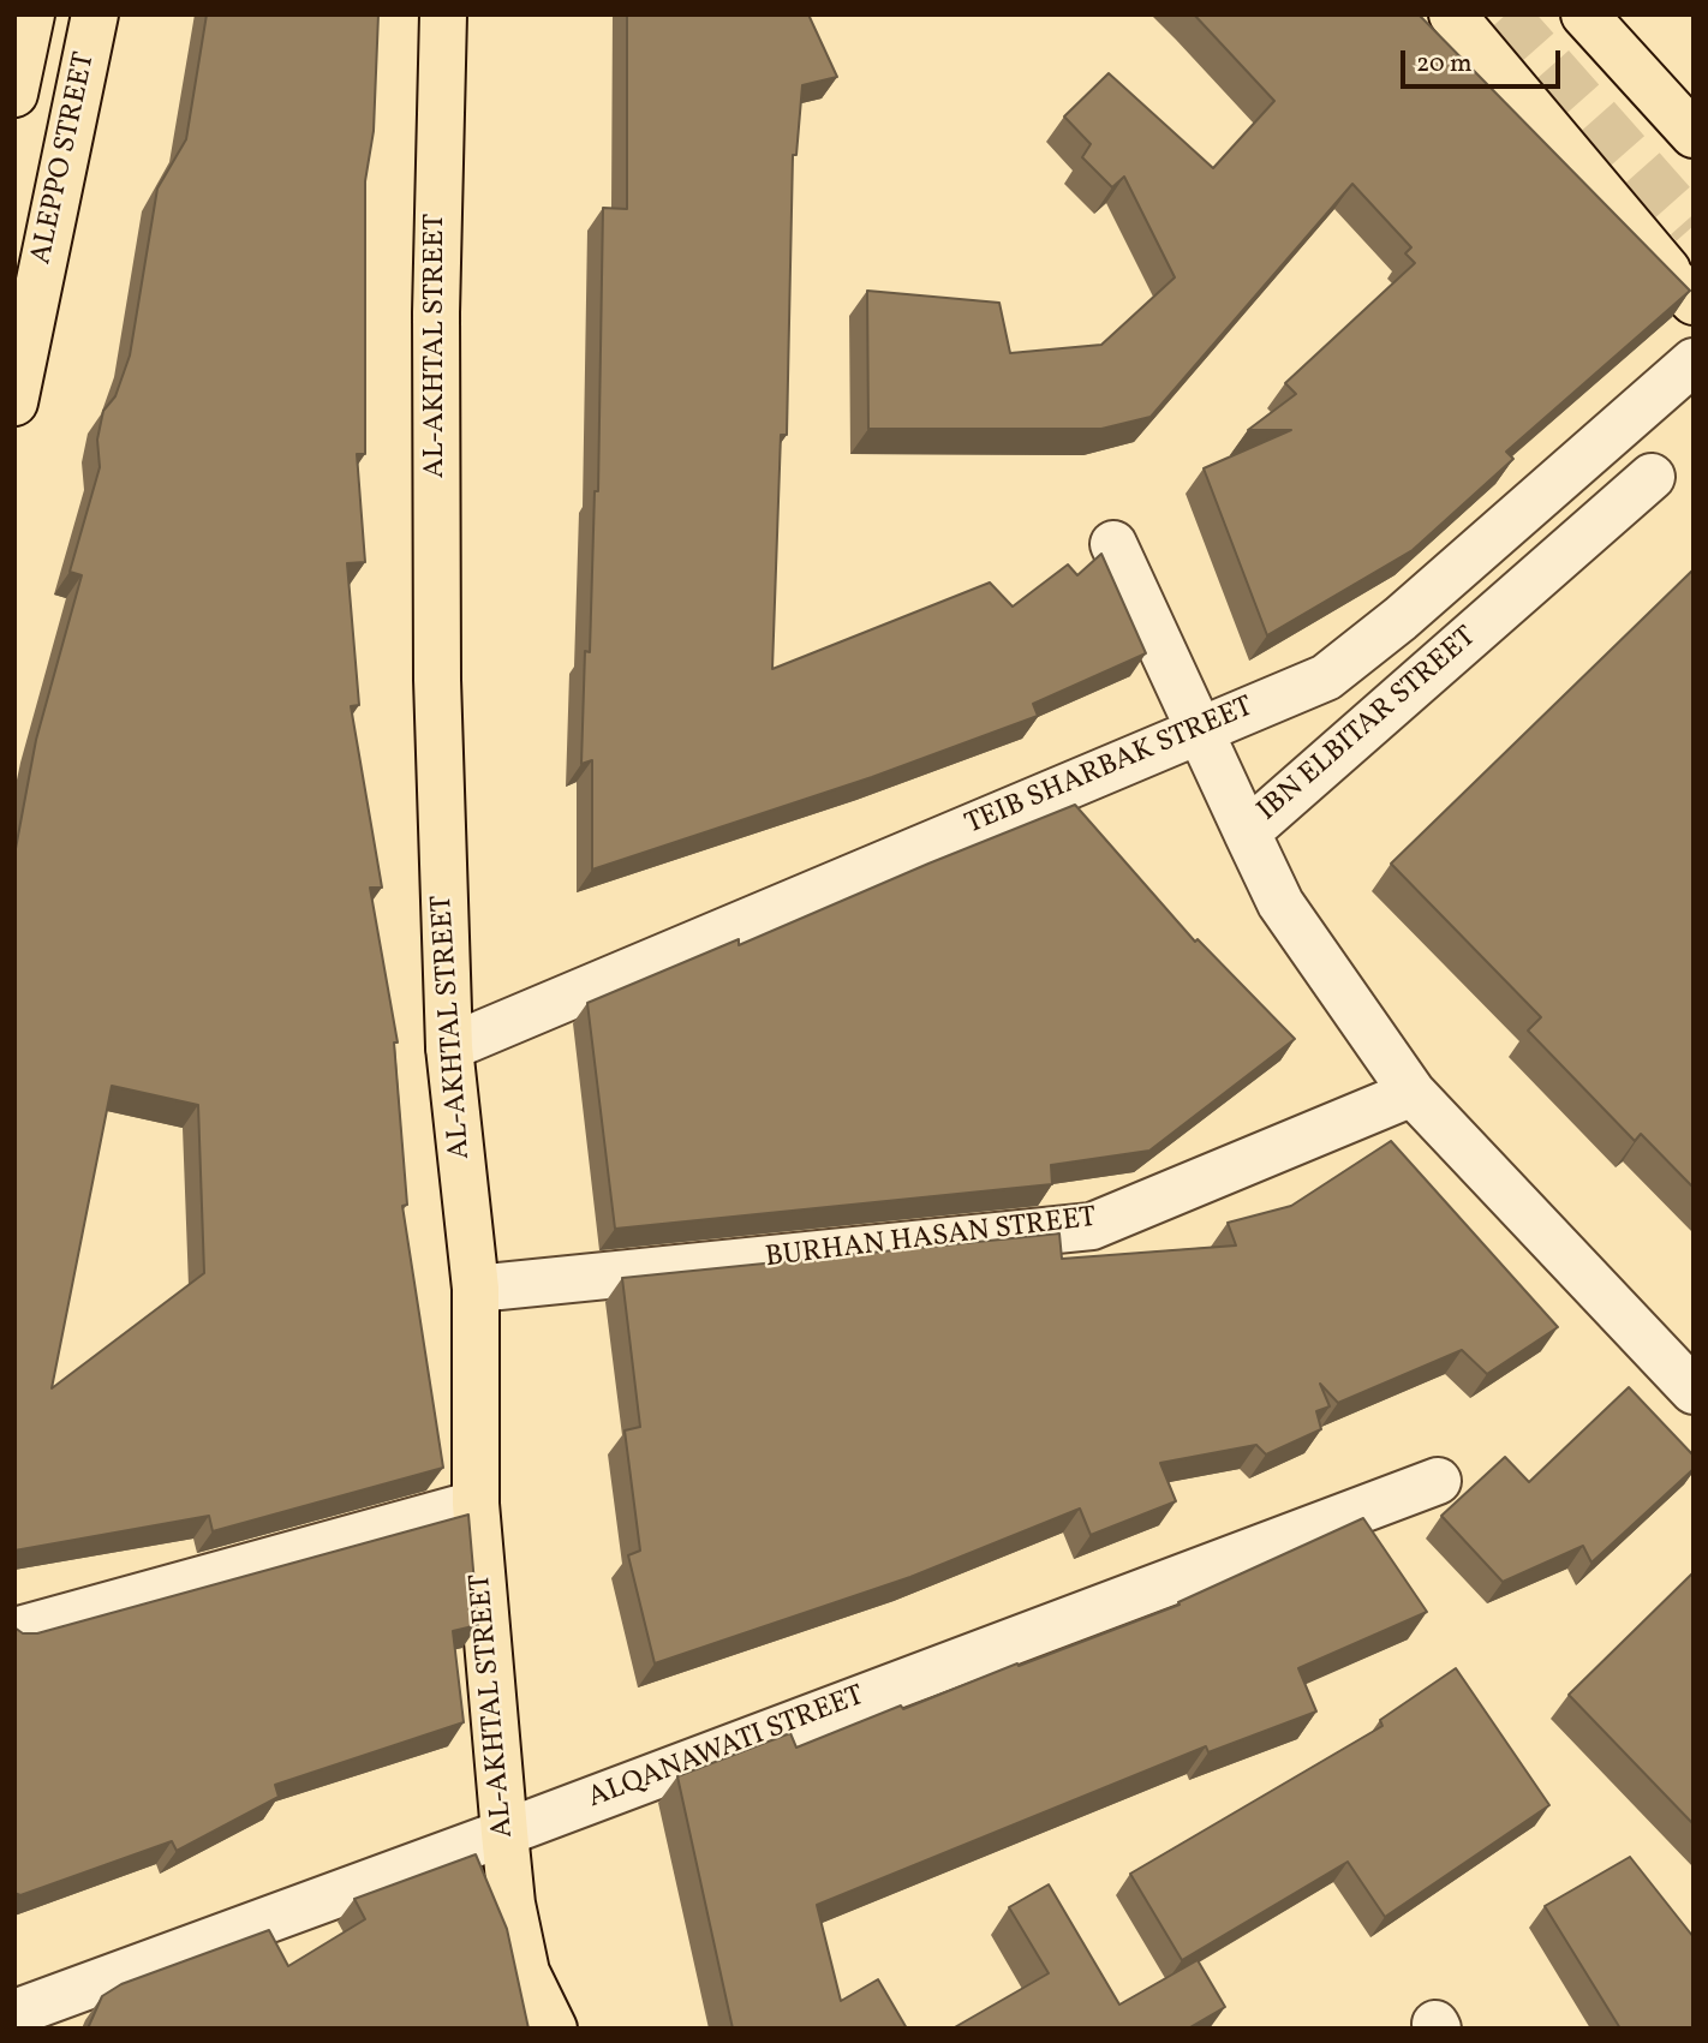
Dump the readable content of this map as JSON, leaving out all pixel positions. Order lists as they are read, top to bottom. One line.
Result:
{"streets":{"main road":["ALEPPO STREET","AL-AKHTAL STREET"],"street":["IBN ELBITAR STREET","TEIB SHARBAK STREET","BURHAN HASAN STREET","ALQANAWATI STREET"]},"crossings":[["AL-AKHTAL STREET","TEIB SHARBAK STREET"],["AL-AKHTAL STREET","BURHAN HASAN STREET"],["AL-AKHTAL STREET","ALQANAWATI STREET"],["IBN ELBITAR STREET","BURHAN HASAN STREET"]],"scale_bar":"20 m"}
